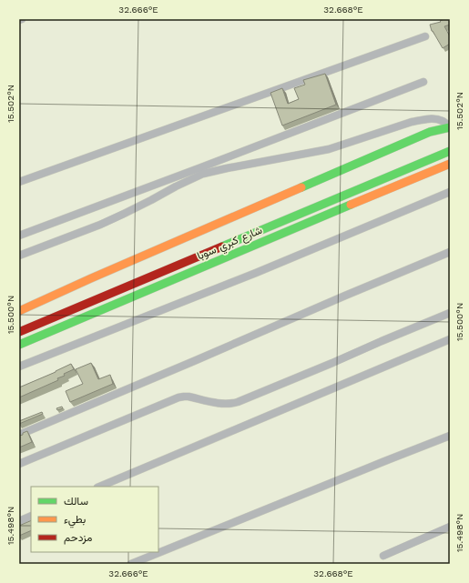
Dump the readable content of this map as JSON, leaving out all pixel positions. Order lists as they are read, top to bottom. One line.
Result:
{"streets":{"main road":["شارع كبري سوبا"]},"legend":["سالك","بطيء","مزدحم"],"coordinates":["32.666°E","32.668°E","15.502°N","15.500°N","15.498°N"]}
